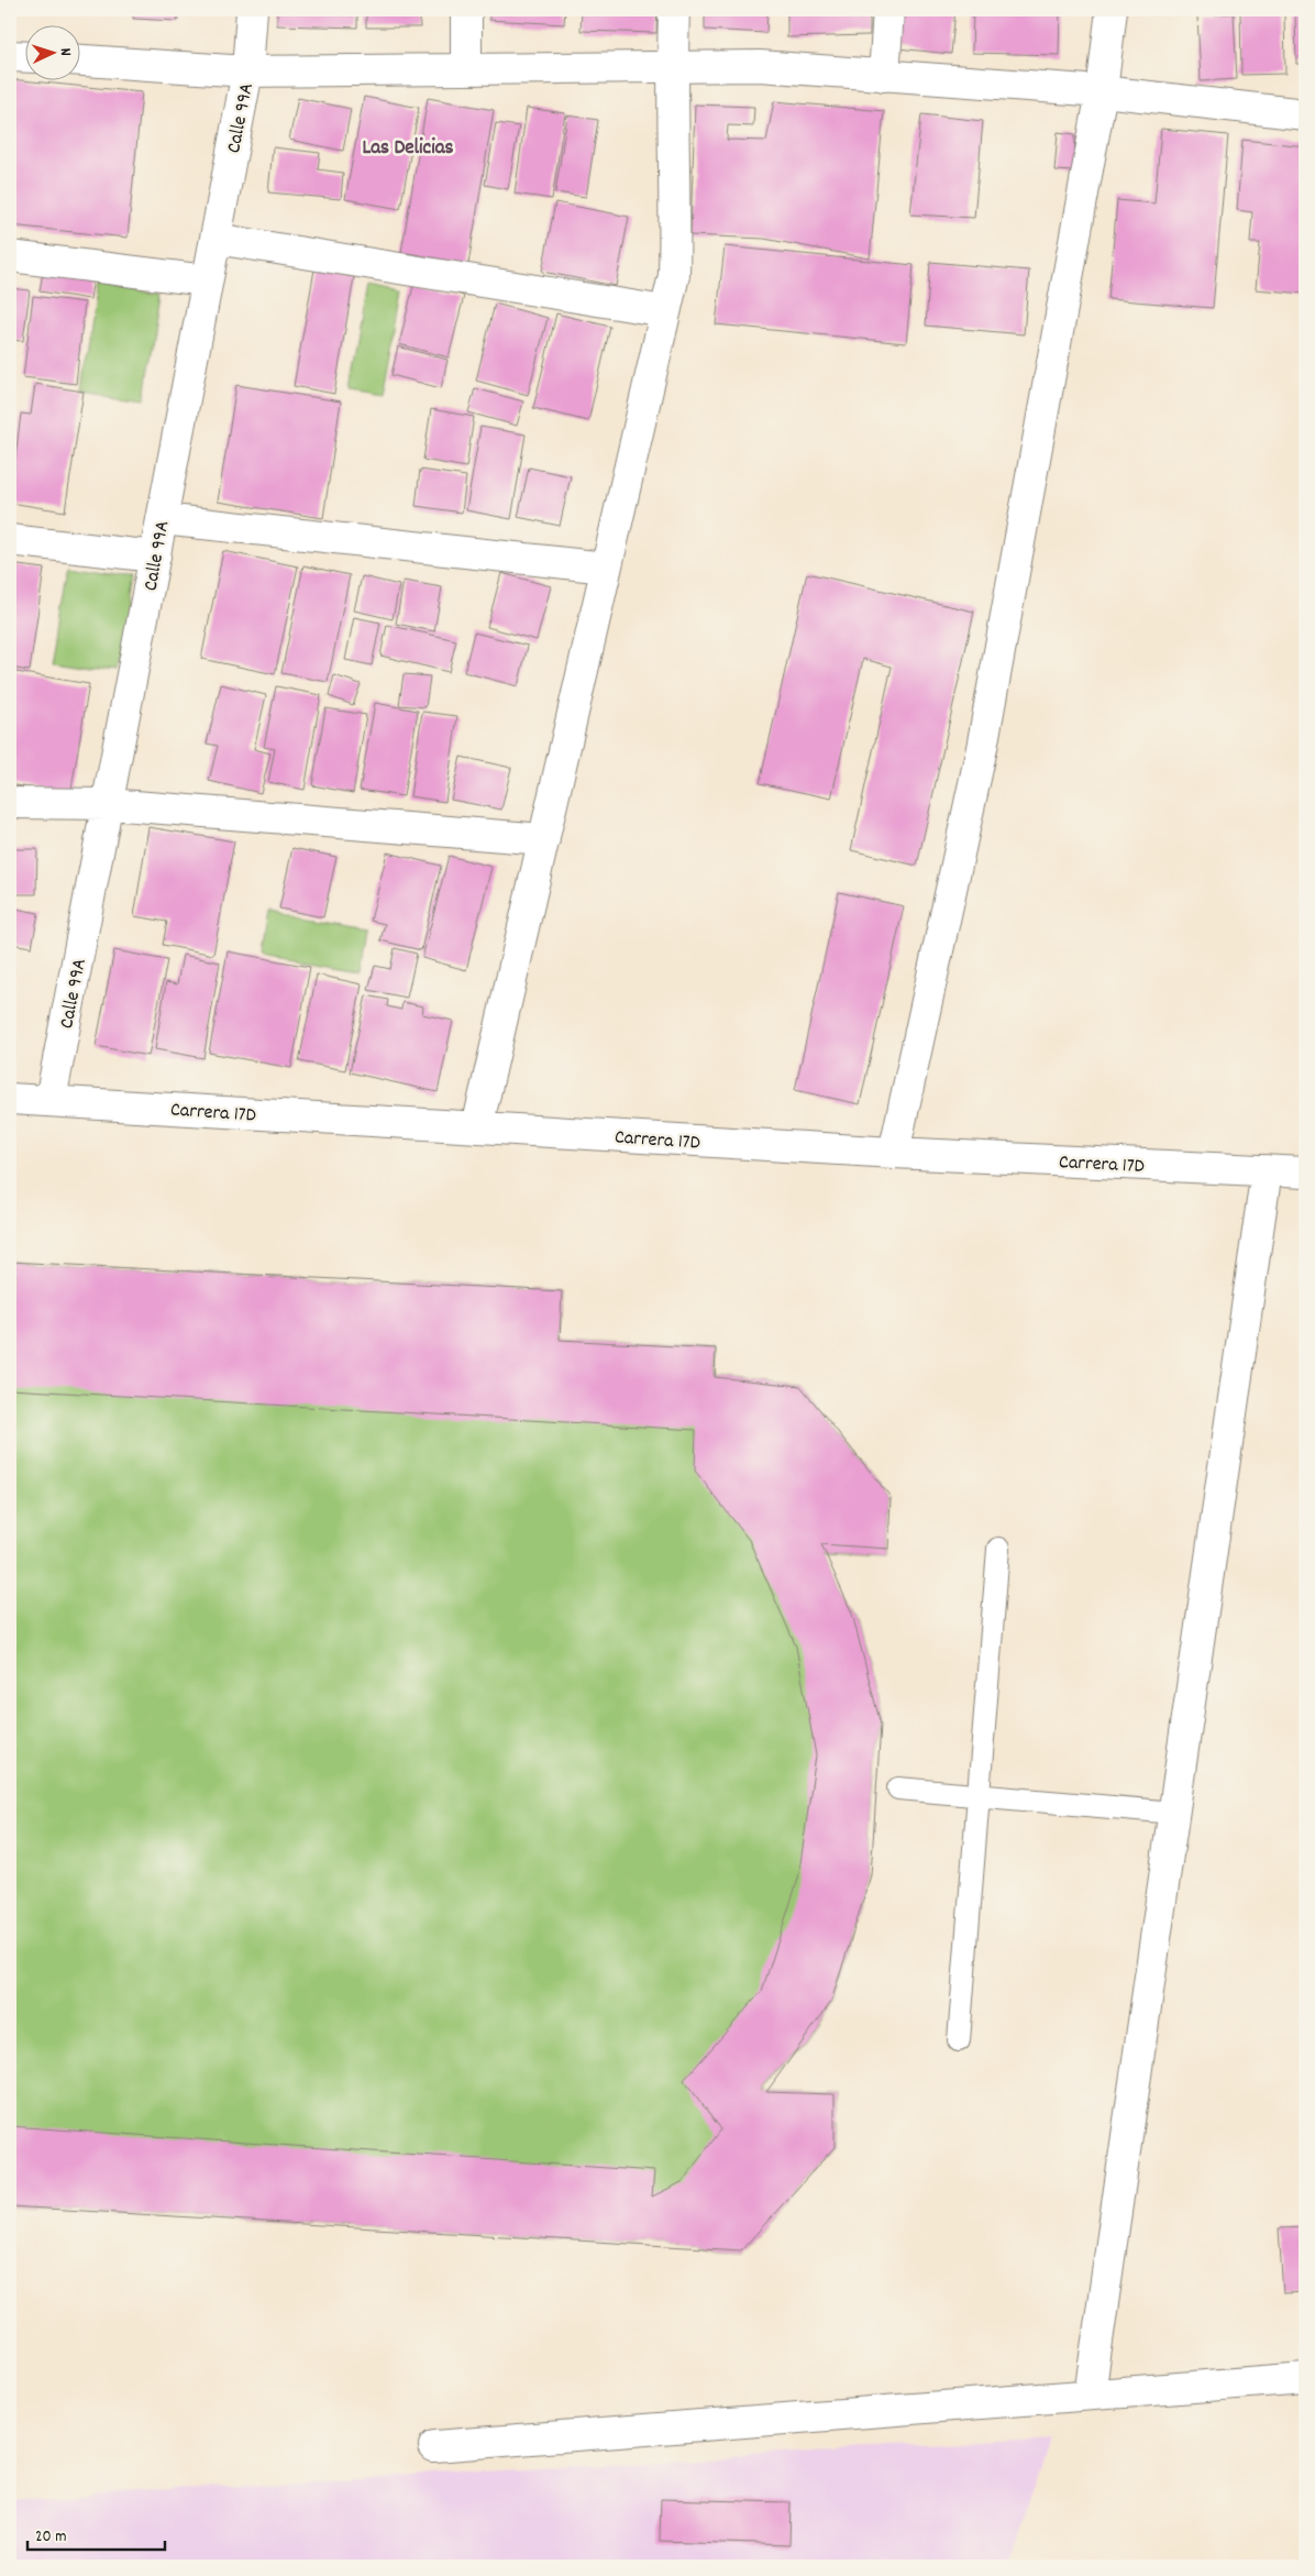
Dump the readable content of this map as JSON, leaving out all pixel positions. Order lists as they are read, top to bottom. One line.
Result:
{"streets":{"street":["Calle 99A","Carrera 17D"]},"crossings":[["Calle 99A","Carrera 17D"]],"districts":["Las Delicias"],"scale_bar":"20 m","north":"right"}
